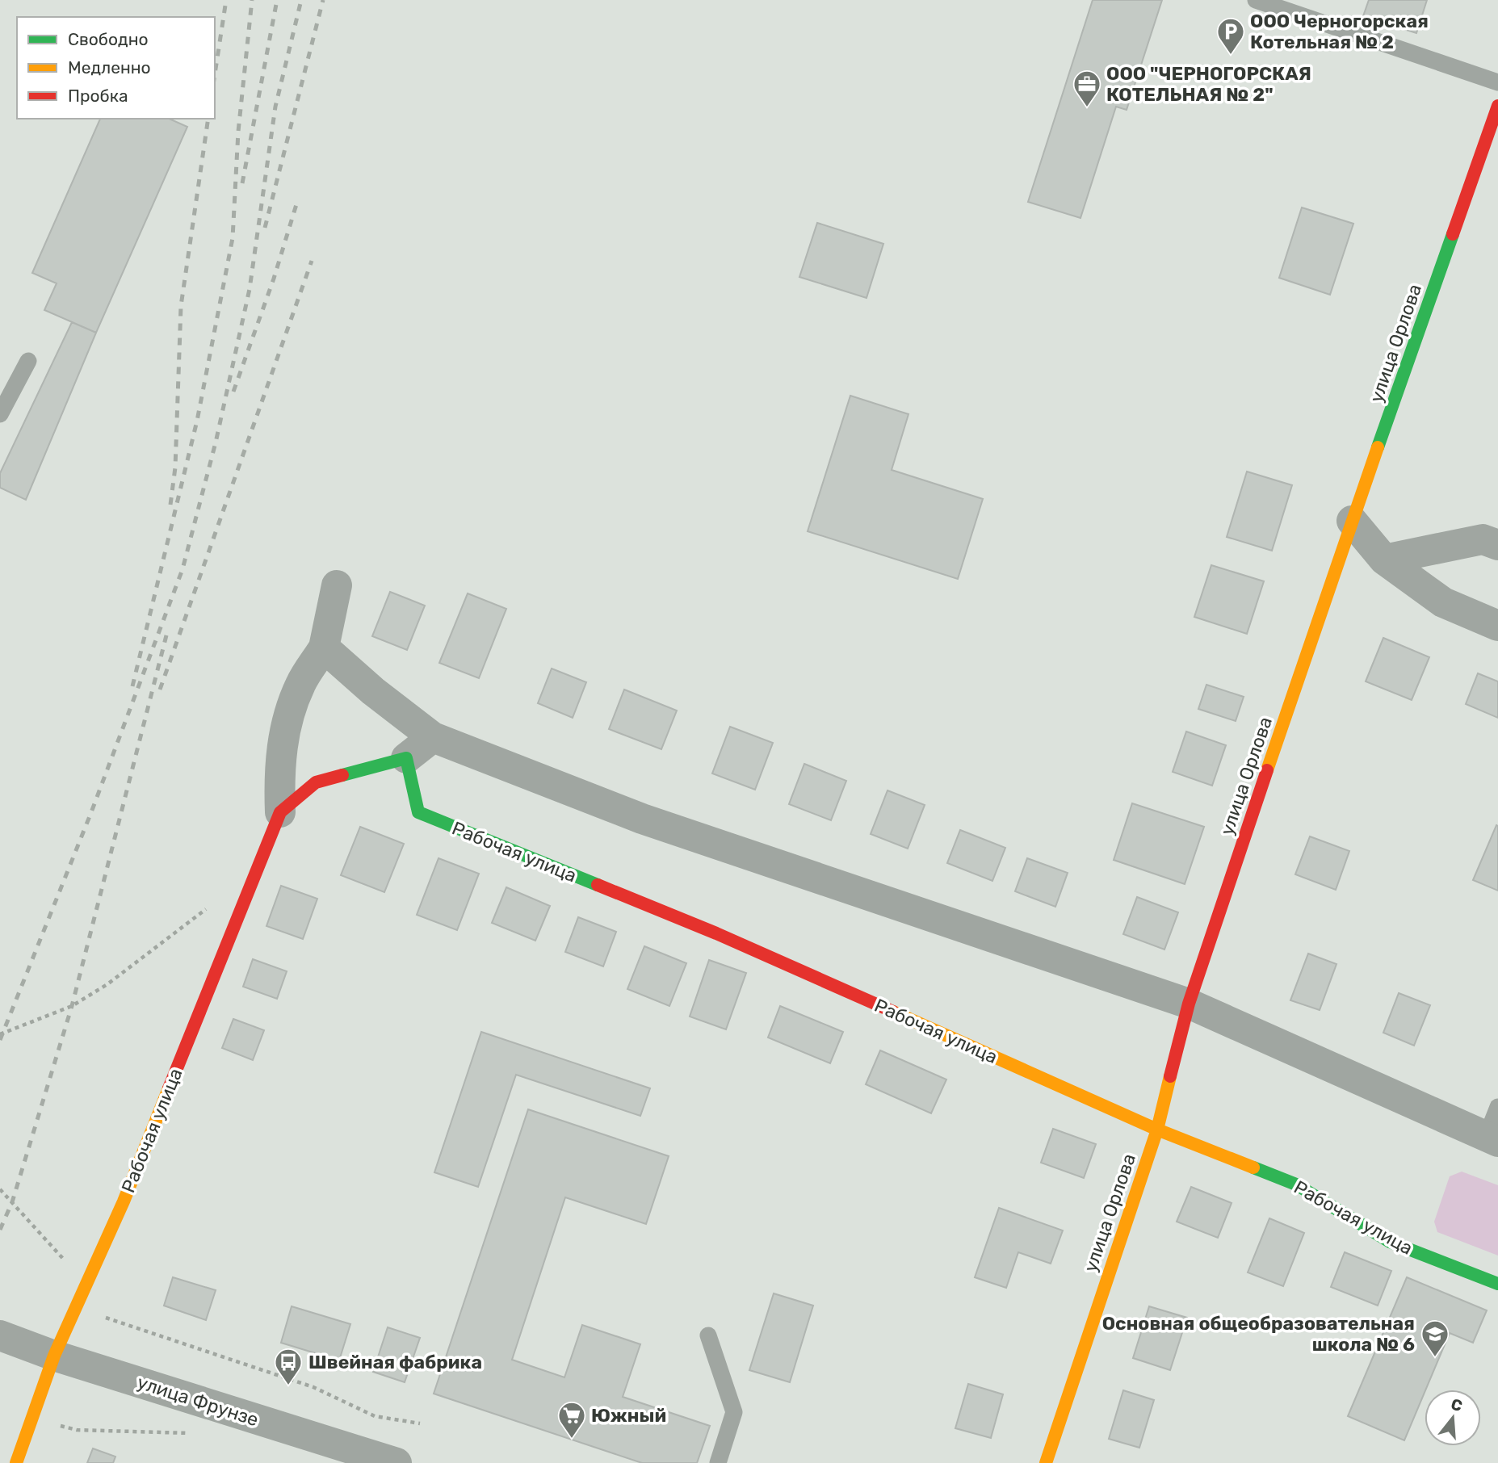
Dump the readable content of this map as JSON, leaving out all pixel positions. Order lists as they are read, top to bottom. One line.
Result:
{"streets":{"street":["улица Орлова","Рабочая улица","улица Фрунзе"]},"crossings":[["улица Орлова","Рабочая улица"],["Рабочая улица","улица Фрунзе"]],"places":{"parking":["ООО Черногорская Котельная № 2"],"office":["ООО \"ЧЕРНОГОРСКАЯ КОТЕЛЬНАЯ № 2\""],"school or university":["Основная общеобразовательная школа № 6"],"bus stop":["Швейная фабрика"],"supermarket":["Южный"]},"legend":["Свободно","Медленно","Пробка"],"north":"top"}
